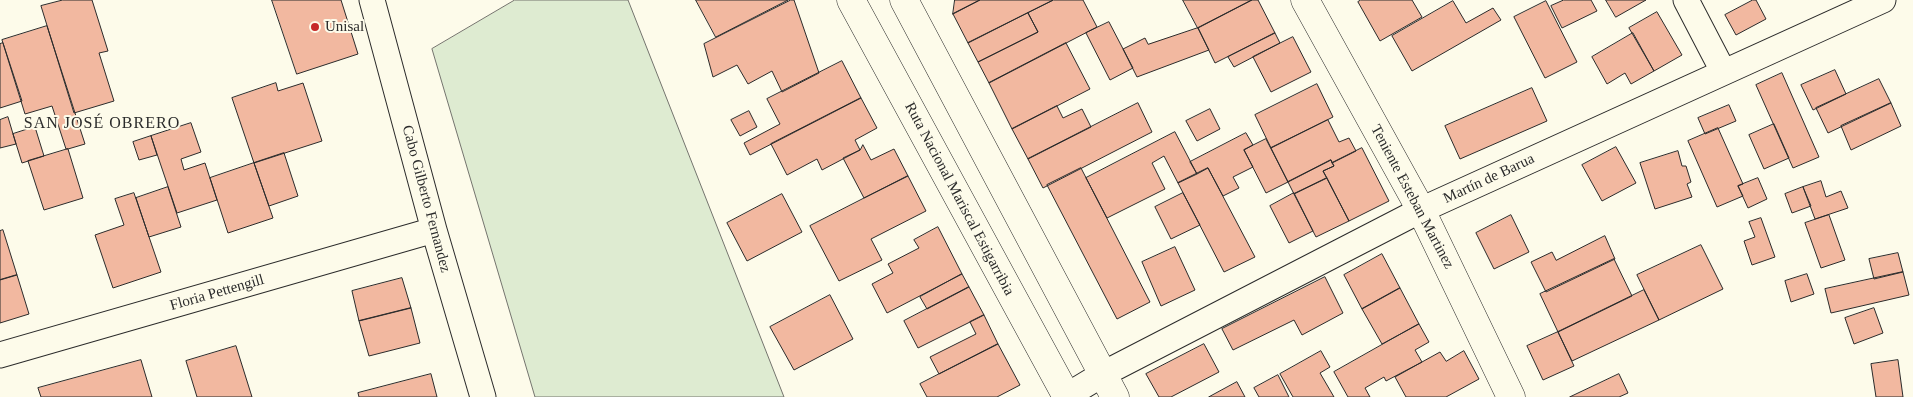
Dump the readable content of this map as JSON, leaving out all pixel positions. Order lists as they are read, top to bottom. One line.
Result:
{"streets":{"main road":["Teniente Esteban Martinez","Ruta Nacional Mariscal Estigarribia"],"street":["Martín de Barua","Cabo Gilberto Fernandez","Floria Pettengill"]},"crossings":[["Martín de Barua","Teniente Esteban Martinez"],["Martín de Barua","Ruta Nacional Mariscal Estigarribia"],["Cabo Gilberto Fernandez","Floria Pettengill"]],"districts":["SAN JOSÉ OBRERO"],"places":["Unisal"]}
